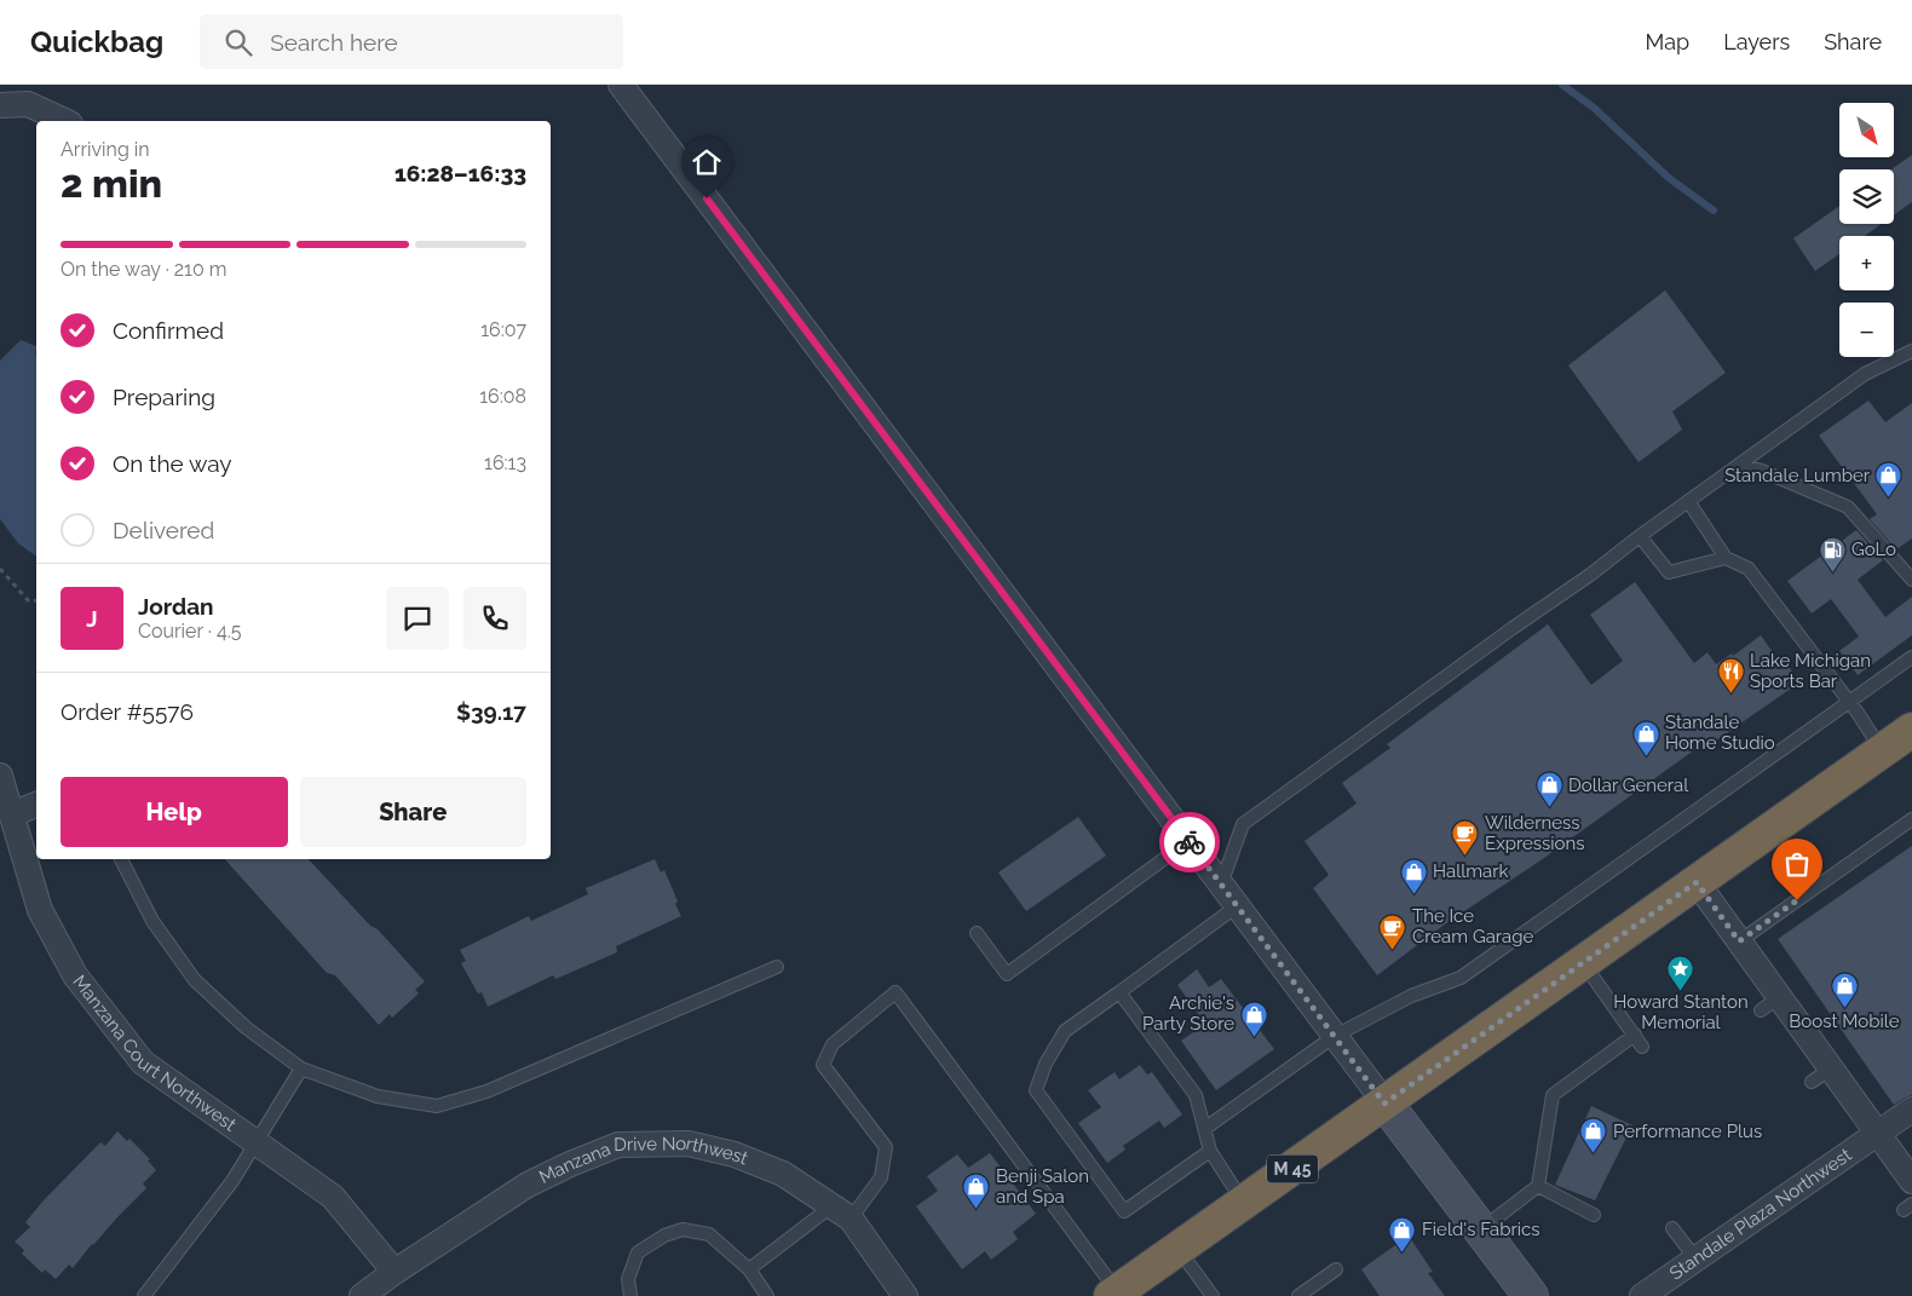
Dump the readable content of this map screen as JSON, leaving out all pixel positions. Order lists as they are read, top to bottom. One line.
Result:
{"streets":{"highway":["M 45"],"street":["Manzana Court Northwest","Manzana Drive Northwest","Standale Plaza Northwest"]},"crossings":[["Manzana Court Northwest","Manzana Drive Northwest"]],"places":{"shop":["Standale Lumber","Standale Home Studio","Dollar General","Hallmark","Boost Mobile","Archie's Party Store","Performance Plus","Benji Salon and Spa","Field's Fabrics"],"fuel station":["GoLo"],"restaurant":["Lake Michigan Sports Bar"],"cafe":["Wilderness Expressions","The Ice Cream Garage"],"place":["Howard Stanton Memorial"]},"north":"bottom right","page":{"header":"Quickbag","search":"Search here","nav":["Map","Layers","Share"],"map_buttons":["+","−"],"heading":["2 min","Arriving in","16:28–16:33"],"panel":["Jordan","Courier · 4.5","Order #5576","$39.17"],"bar":"On the way · 210 m","list":[["Confirmed","16:07"],["Preparing","16:08"],["On the way","16:13"],"Delivered"],"round":"J","buttons":["Help","Share"]}}
